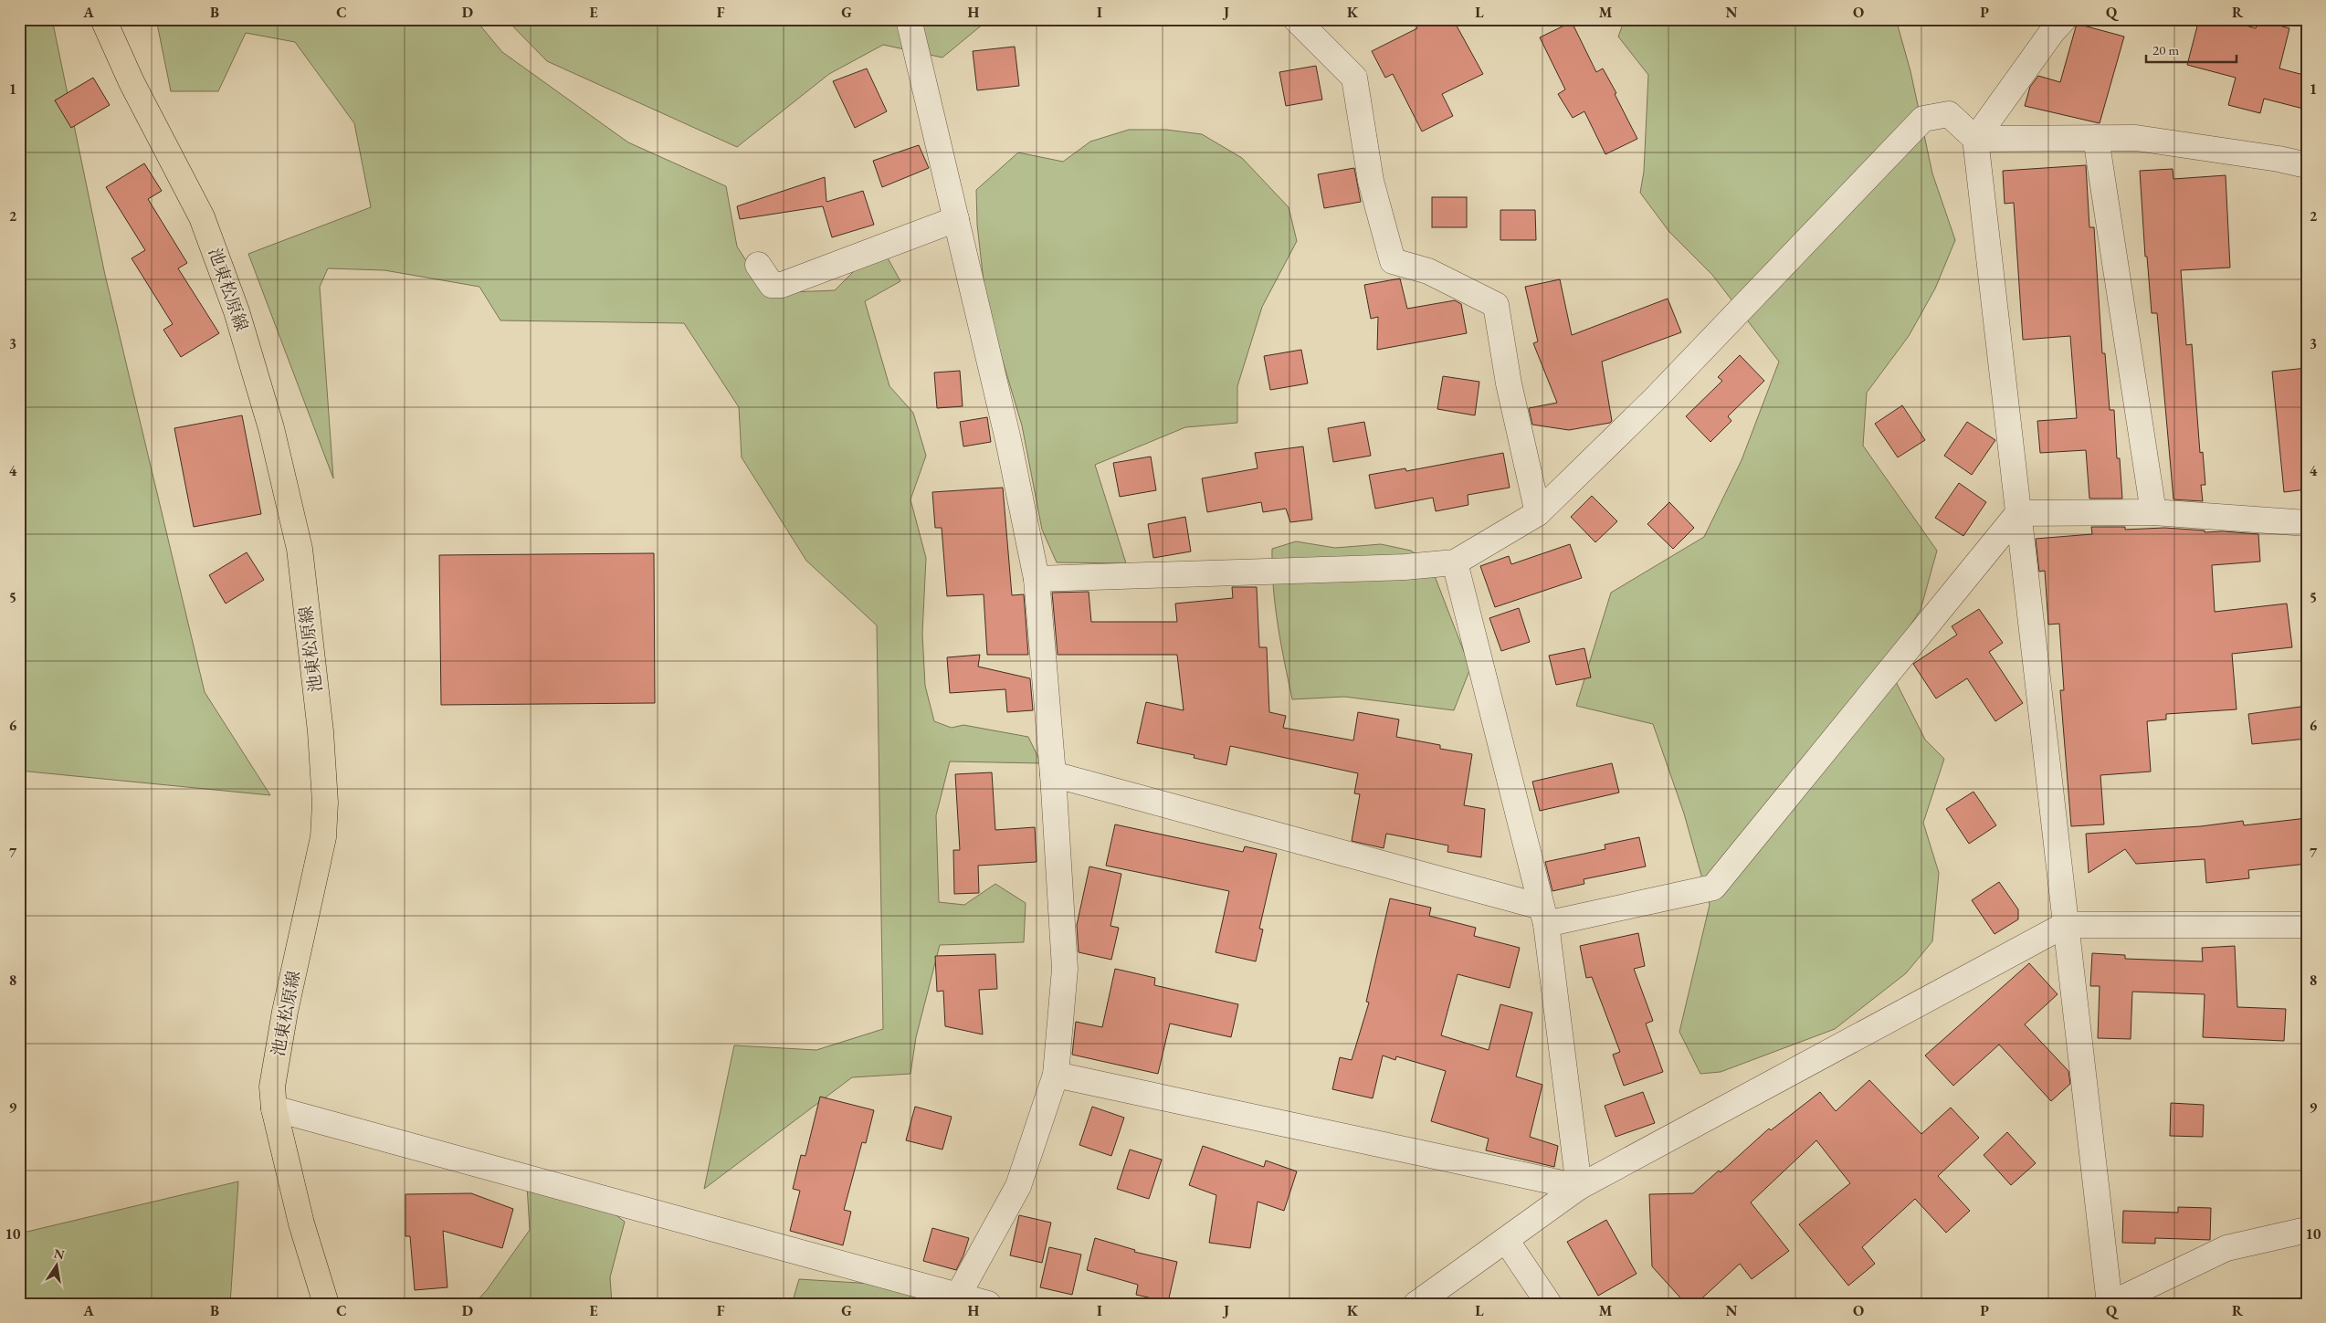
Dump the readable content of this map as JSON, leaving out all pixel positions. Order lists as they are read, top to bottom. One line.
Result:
{"streets":{"main road":["池東松原線"]},"scale_bar":"20 m","north":"top","grid":{"columns":["A","B","C","D","E","F","G","H","I","J","K","L","M","N","O","P","Q","R"],"rows":["1","2","3","4","5","6","7","8","9","10"]}}
